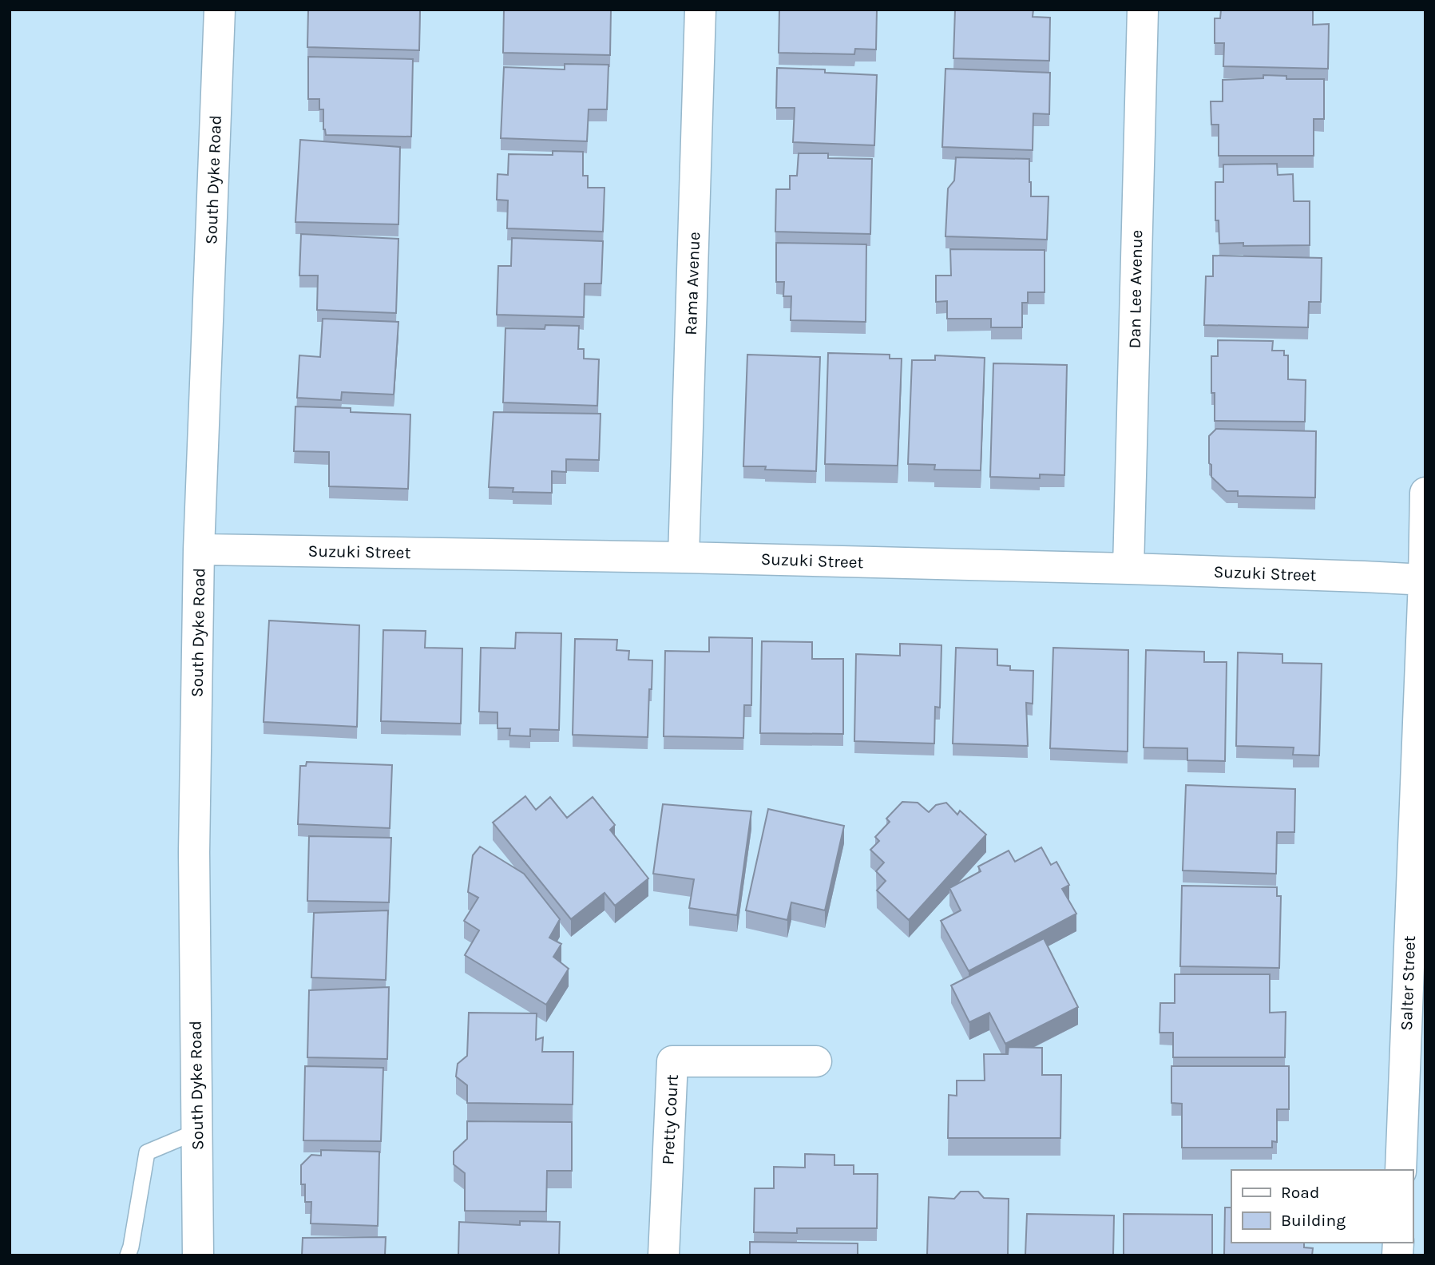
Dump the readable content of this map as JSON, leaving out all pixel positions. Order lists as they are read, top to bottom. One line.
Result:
{"streets":{"street":["South Dyke Road","Rama Avenue","Dan Lee Avenue","Suzuki Street","Salter Street","Pretty Court"]},"crossings":[["South Dyke Road","Suzuki Street"],["Rama Avenue","Suzuki Street"],["Dan Lee Avenue","Suzuki Street"],["Suzuki Street","Salter Street"]],"legend":["Road","Building"]}
